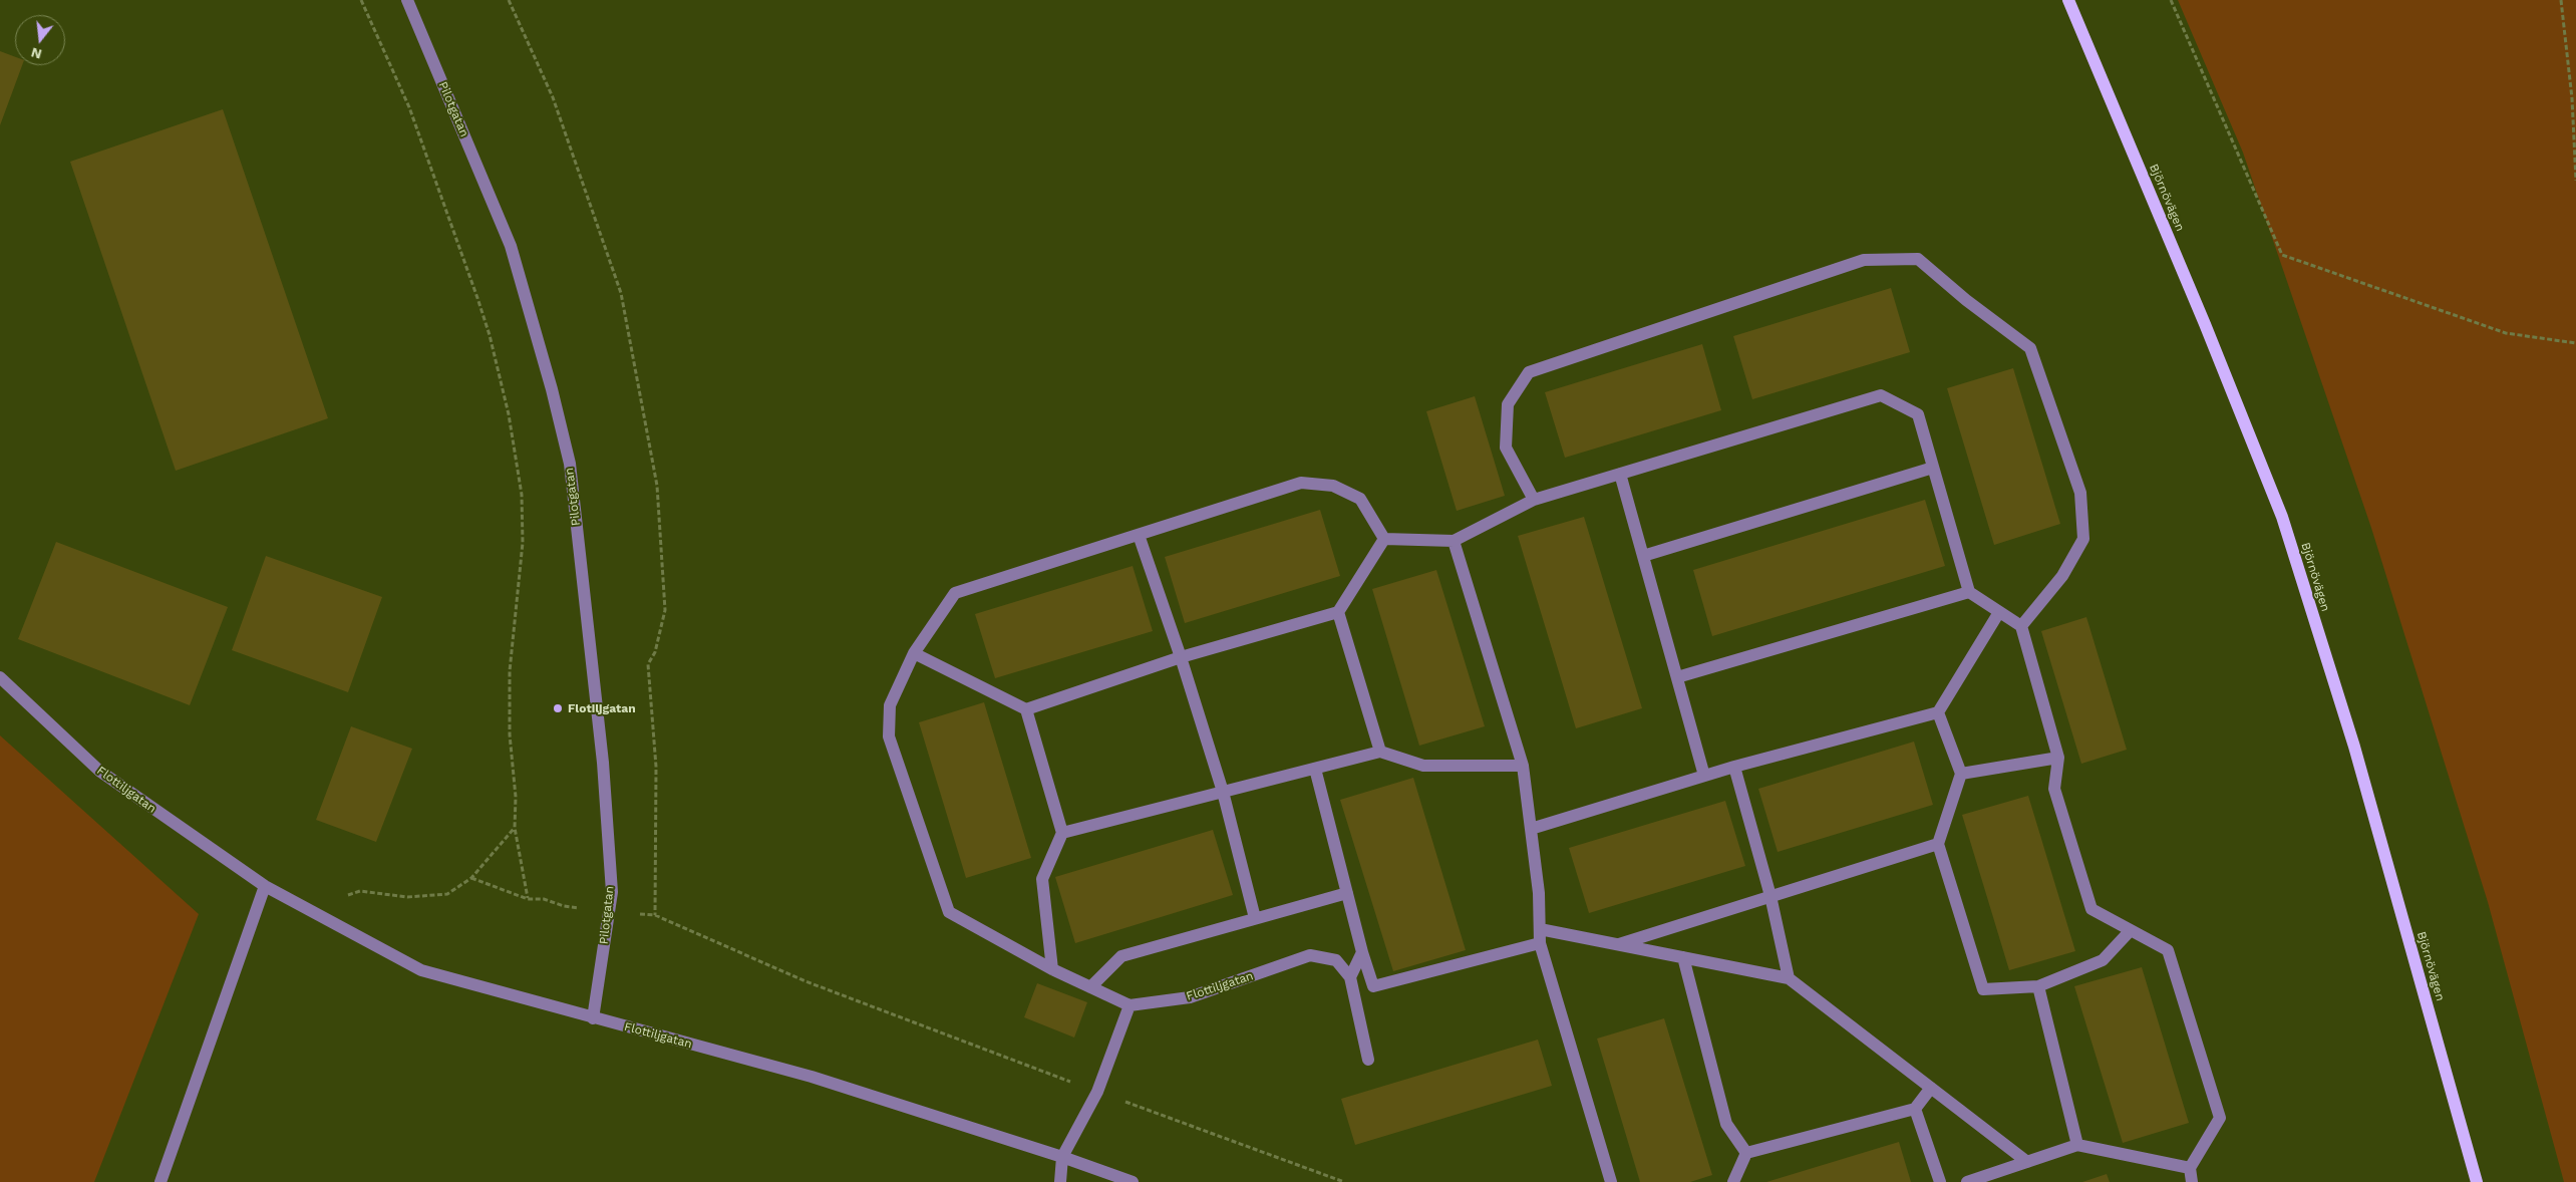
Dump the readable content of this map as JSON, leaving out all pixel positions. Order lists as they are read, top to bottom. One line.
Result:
{"streets":{"main road":["Björnövägen"],"street":["Pilotgatan","Flottiljgatan"]},"crossings":[["Pilotgatan","Flottiljgatan"]],"places":["Flotiljgatan"],"north":"bottom"}
